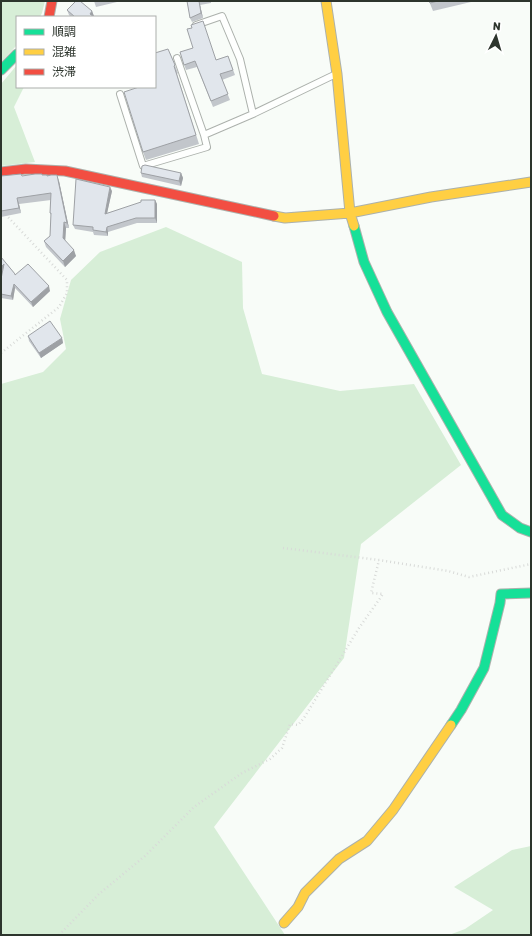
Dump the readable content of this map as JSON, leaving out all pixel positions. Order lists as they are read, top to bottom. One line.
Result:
{"legend":["順調","混雑","渋滞"],"north":"top"}
